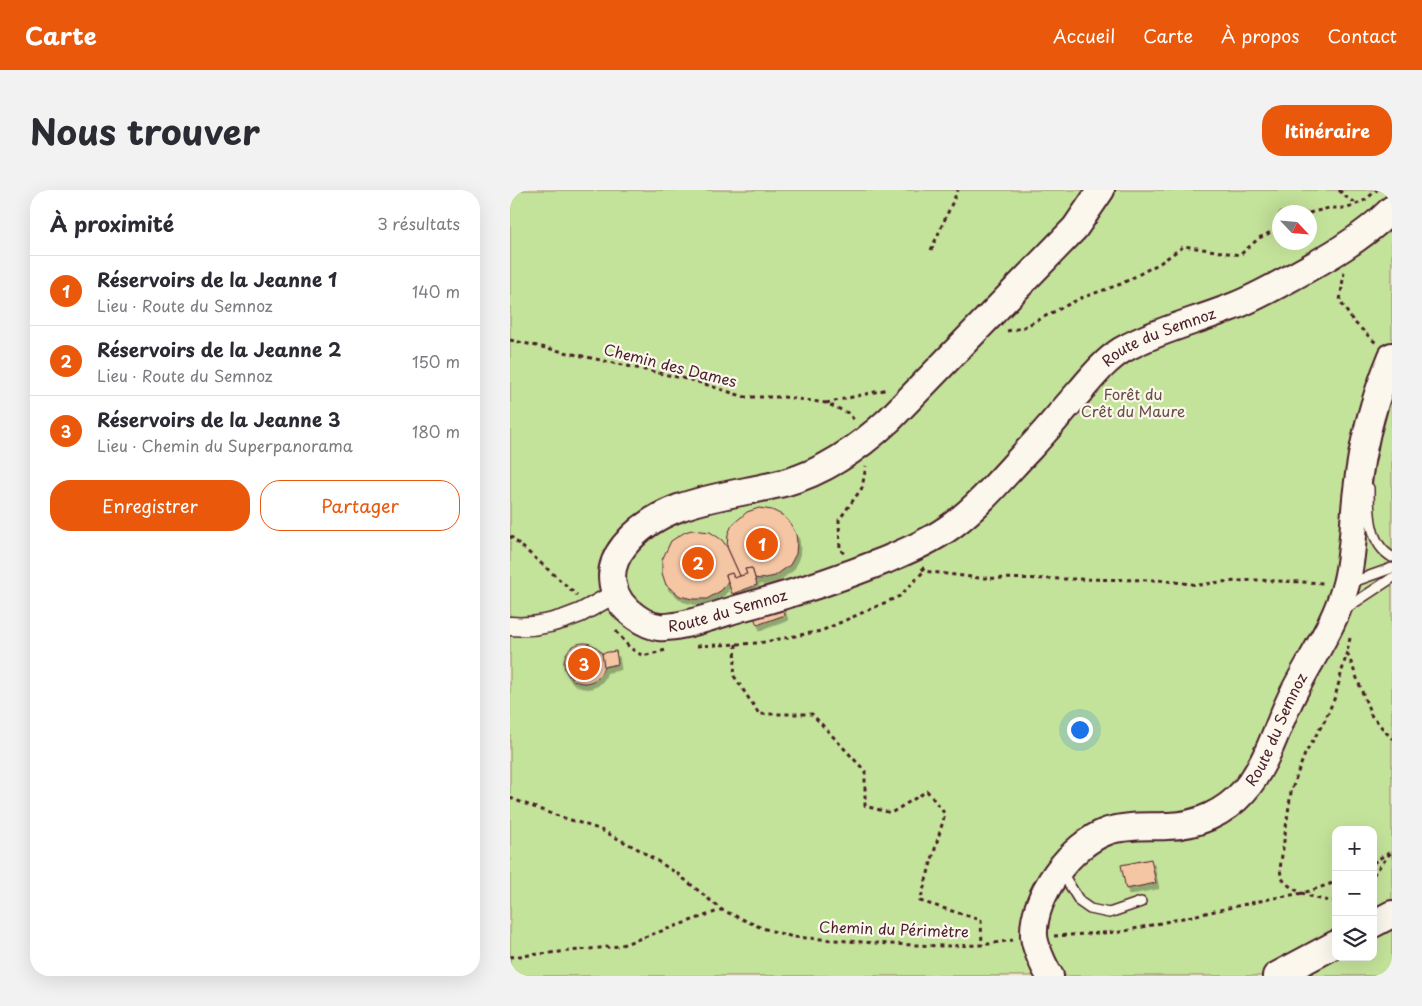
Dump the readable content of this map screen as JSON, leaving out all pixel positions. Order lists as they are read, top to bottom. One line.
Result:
{"streets":{"main road":["Route du Semnoz"],"path":["Chemin des Dames","Chemin du Périmètre"]},"crossings":[["Route du Semnoz","Chemin du Périmètre"]],"parks":["Forêt du Crêt du Maure"],"north":"bottom right","page":{"header":"Carte","nav":["Accueil","Carte","À propos","Contact"],"title":"Nous trouver","buttons":["Itinéraire",["Enregistrer","Partager"]],"heading":["À proximité","3 résultats"],"list":[{"mark":"1","name":"Réservoirs de la Jeanne 1","note":"Lieu · Route du Semnoz","value":"140 m"},{"mark":"2","name":"Réservoirs de la Jeanne 2","note":"Lieu · Route du Semnoz","value":"150 m"},{"mark":"3","name":"Réservoirs de la Jeanne 3","note":"Lieu · Chemin du Superpanorama","value":"180 m"}],"pins":["1","2","3"],"map_buttons":["+","−"]}}
